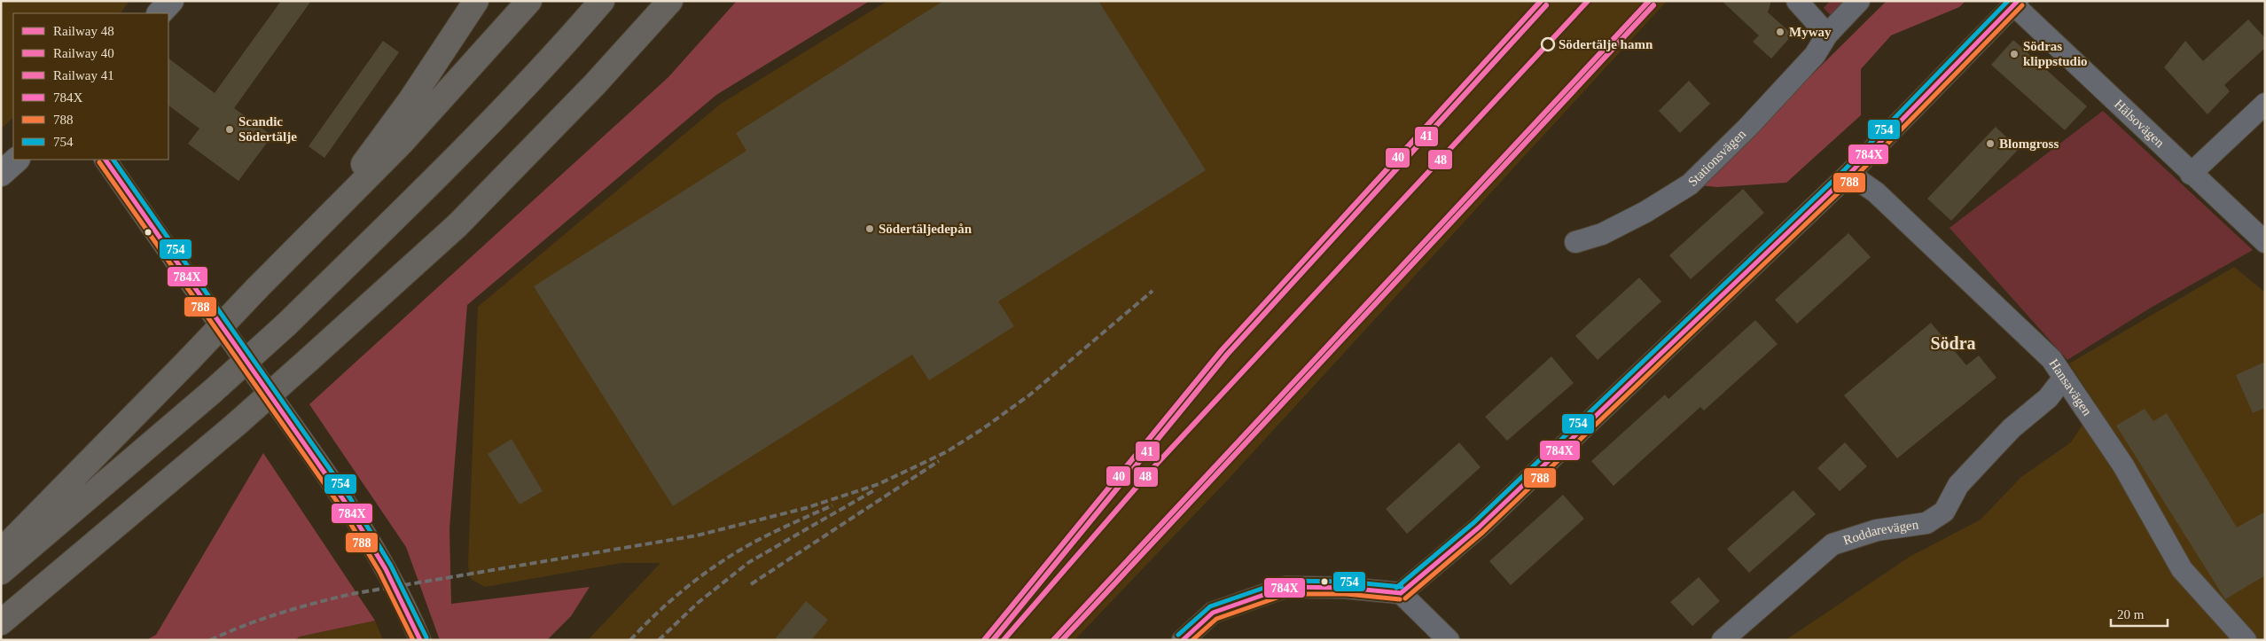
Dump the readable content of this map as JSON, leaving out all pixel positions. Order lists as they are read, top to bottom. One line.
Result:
{"streets":{"street":["Hälsovägen","Stationsvägen","Hansavägen","Roddarevägen"]},"crossings":[["Hansavägen","Roddarevägen"]],"districts":["Södra"],"places":["Myway","Södertälje hamn","Södras klippstudio","Scandic Södertälje","Blomgross","Södertäljedepån"],"lines":["rail line 48","rail line 40","transit line 784X","transit line 754","rail line 41","transit line 788"],"legend":["Railway 48","Railway 40","Railway 41","784X","788","754"],"scale_bar":"20 m"}
